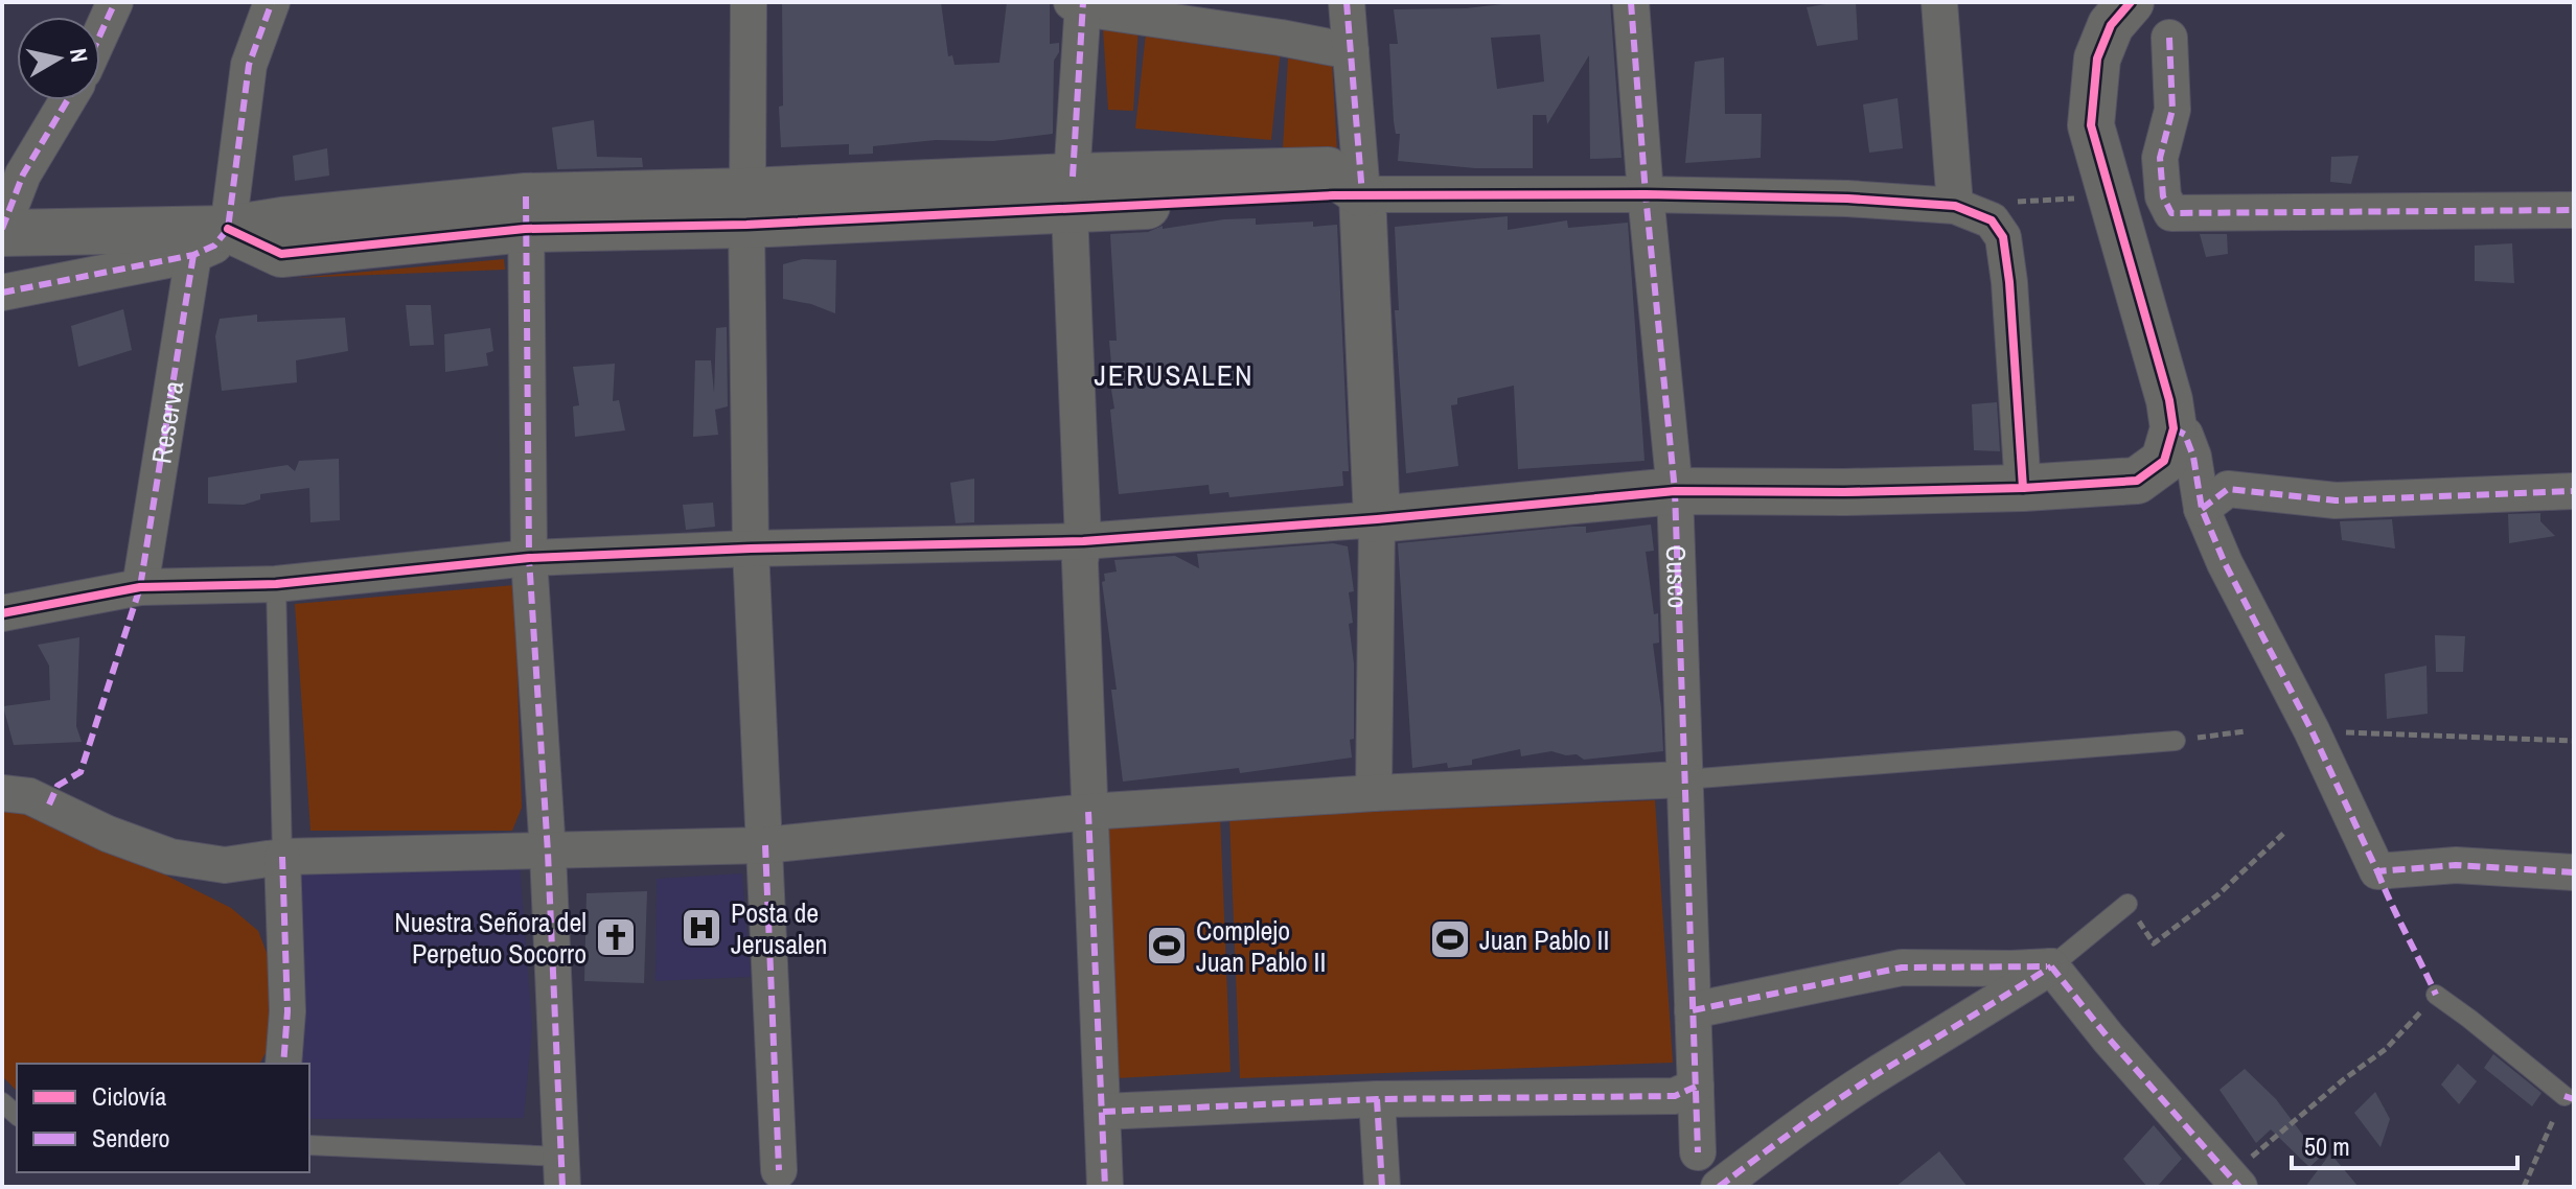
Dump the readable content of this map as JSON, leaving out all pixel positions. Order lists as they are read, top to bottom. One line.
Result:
{"streets":{"street":["Reserva","Cusco"]},"districts":["JERUSALEN"],"places":{"hospital":["Posta de Jerusalen"],"church":["Nuestra Señora del Perpetuo Socorro"],"sports":["Juan Pablo II","Complejo Juan Pablo II"]},"legend":["Ciclovía","Sendero"],"scale_bar":"50 m","north":"right"}
